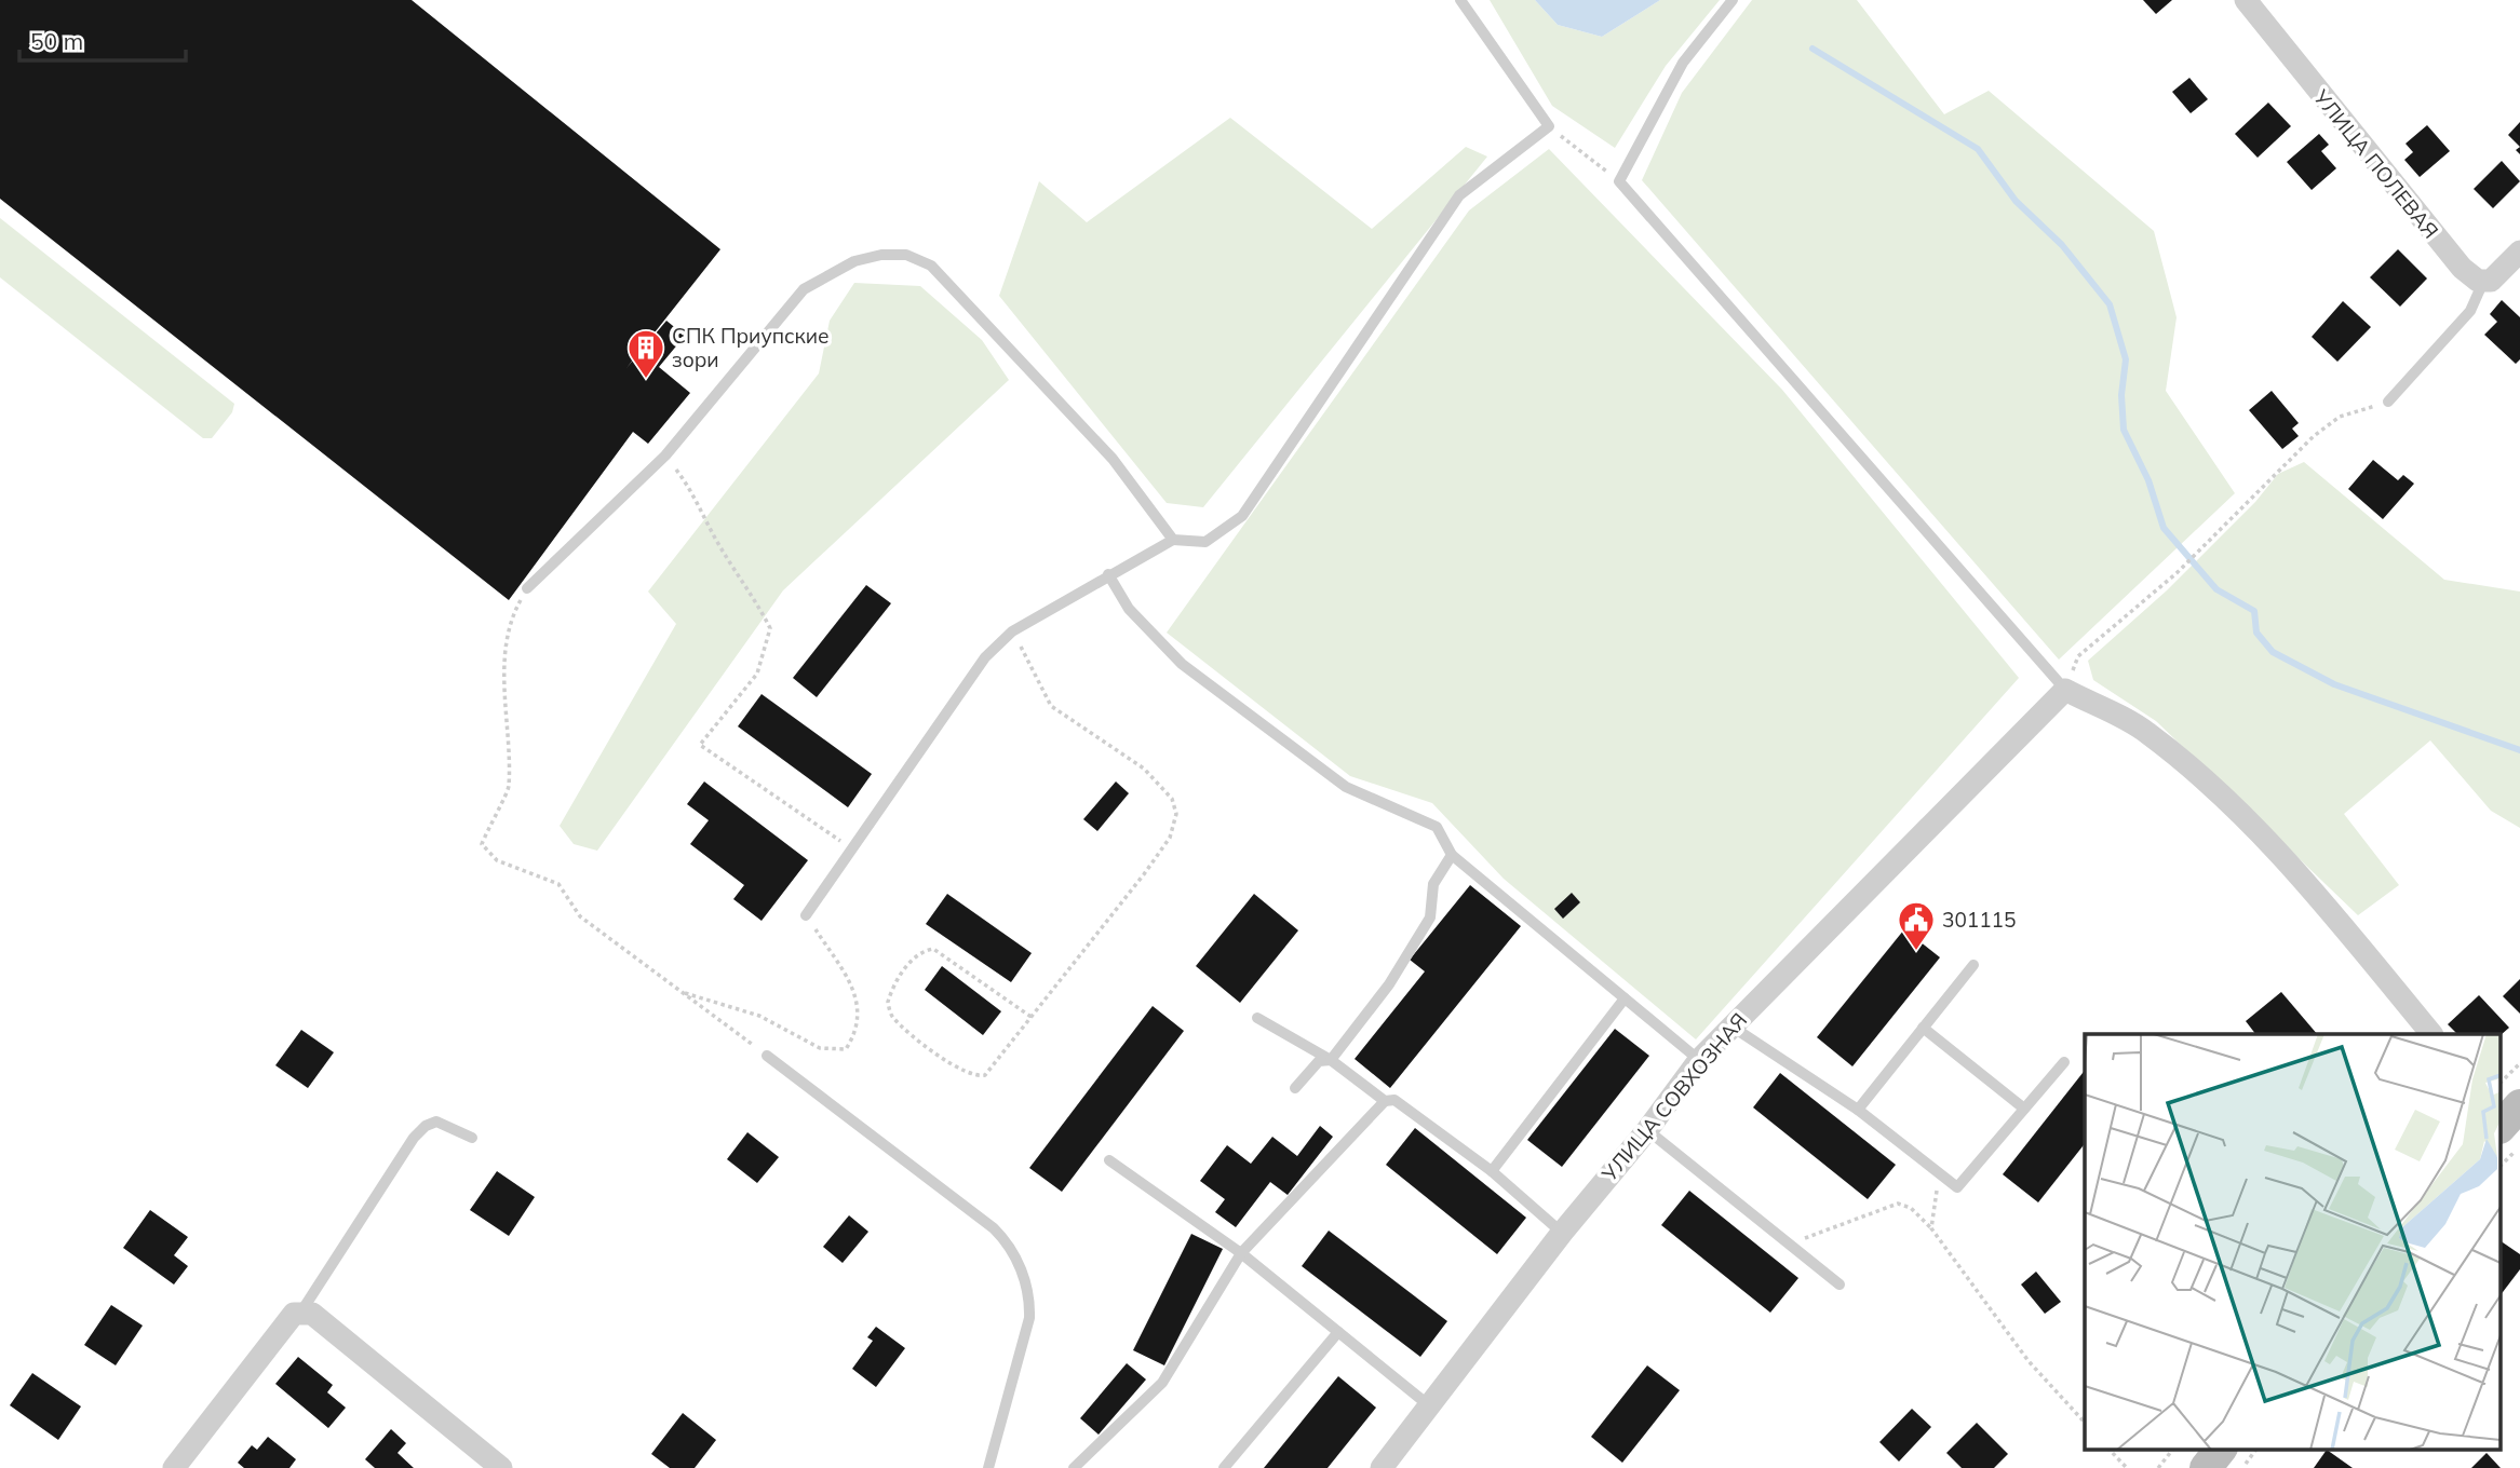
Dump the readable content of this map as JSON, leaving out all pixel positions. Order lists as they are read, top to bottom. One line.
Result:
{"streets":{"street":["УЛИЦА ПОЛЕВАЯ","УЛИЦА СОВХОЗНАЯ"]},"places":{"building":["СПК Приупские зори"],"public building":["301115"]},"scale_bar":"50 m"}
